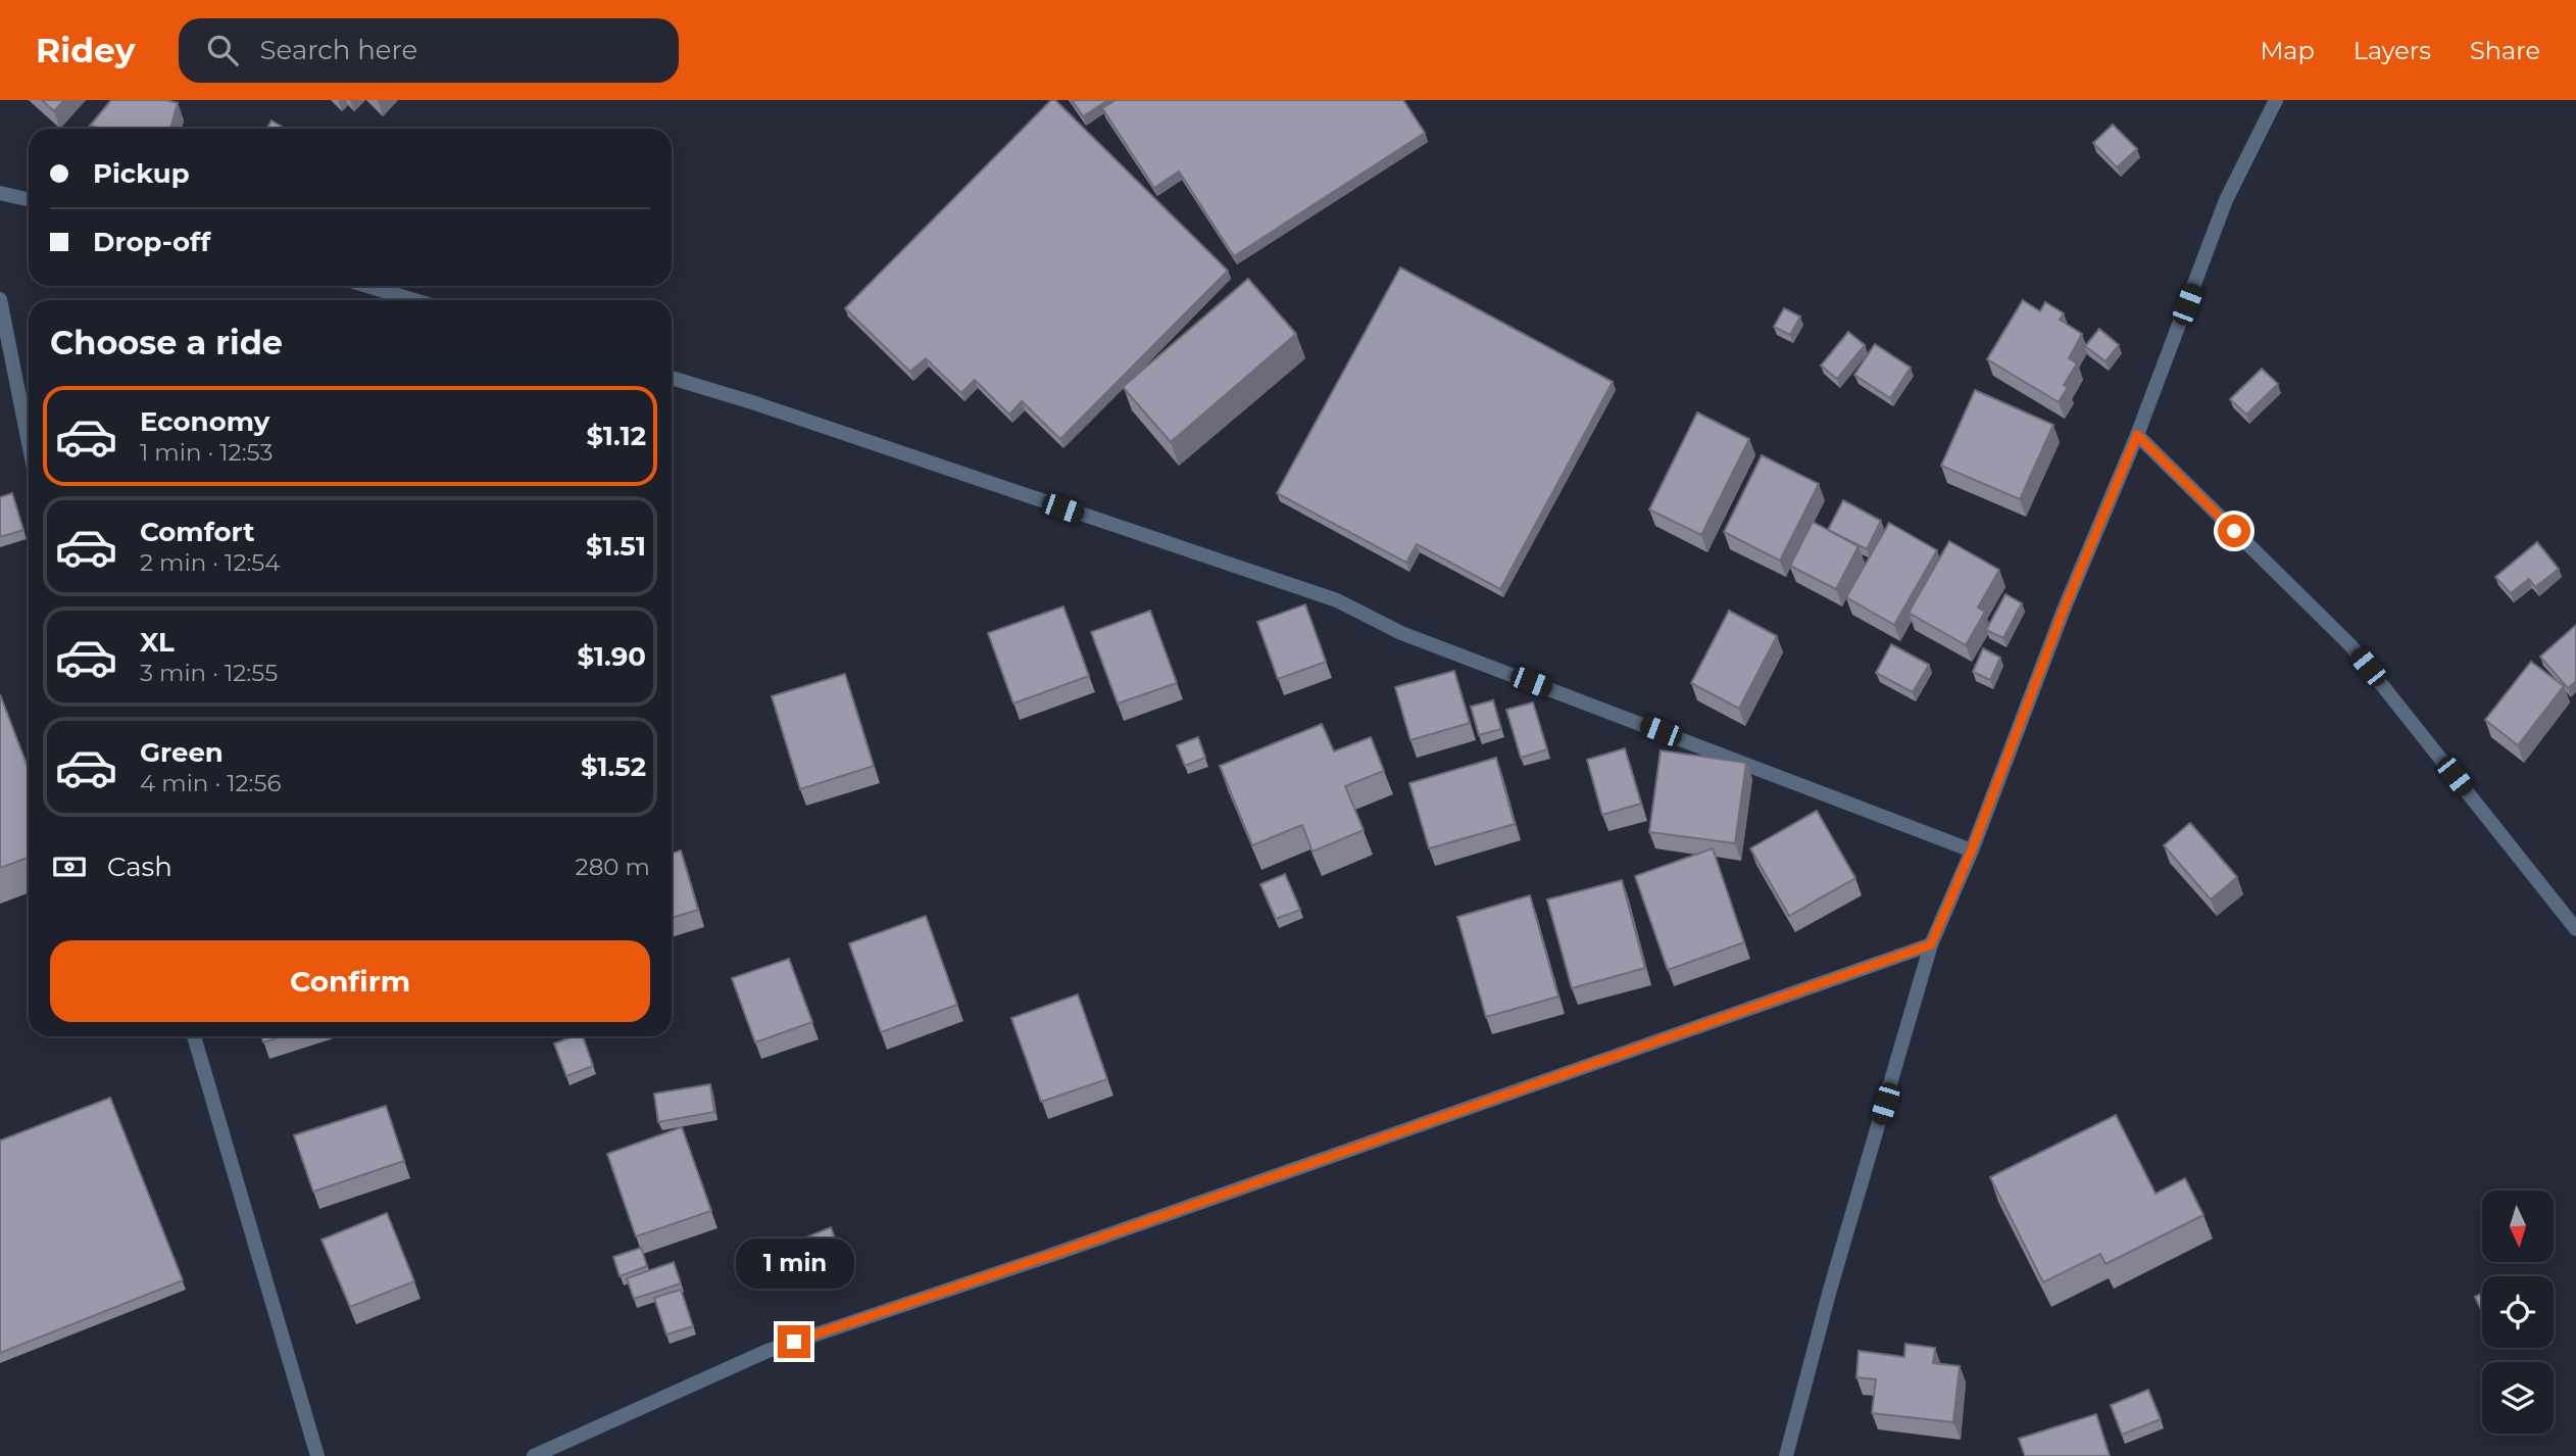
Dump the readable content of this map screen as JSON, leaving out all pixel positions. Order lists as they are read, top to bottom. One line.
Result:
{"north":"bottom","page":{"header":"Ridey","search":"Search here","nav":["Map","Layers","Share"],"banner":["Pickup","Drop-off"],"heading":"Choose a ride","list":[{"name":"Economy","note":"1 min · 12:53","value":"$1.12"},{"name":"Comfort","note":"2 min · 12:54","value":"$1.51"},{"name":"XL","note":"3 min · 12:55","value":"$1.90"},{"name":"Green","note":"4 min · 12:56","value":"$1.52"}],"pay":["Cash","280 m"],"buttons":"Confirm","bubble":"1 min"}}
